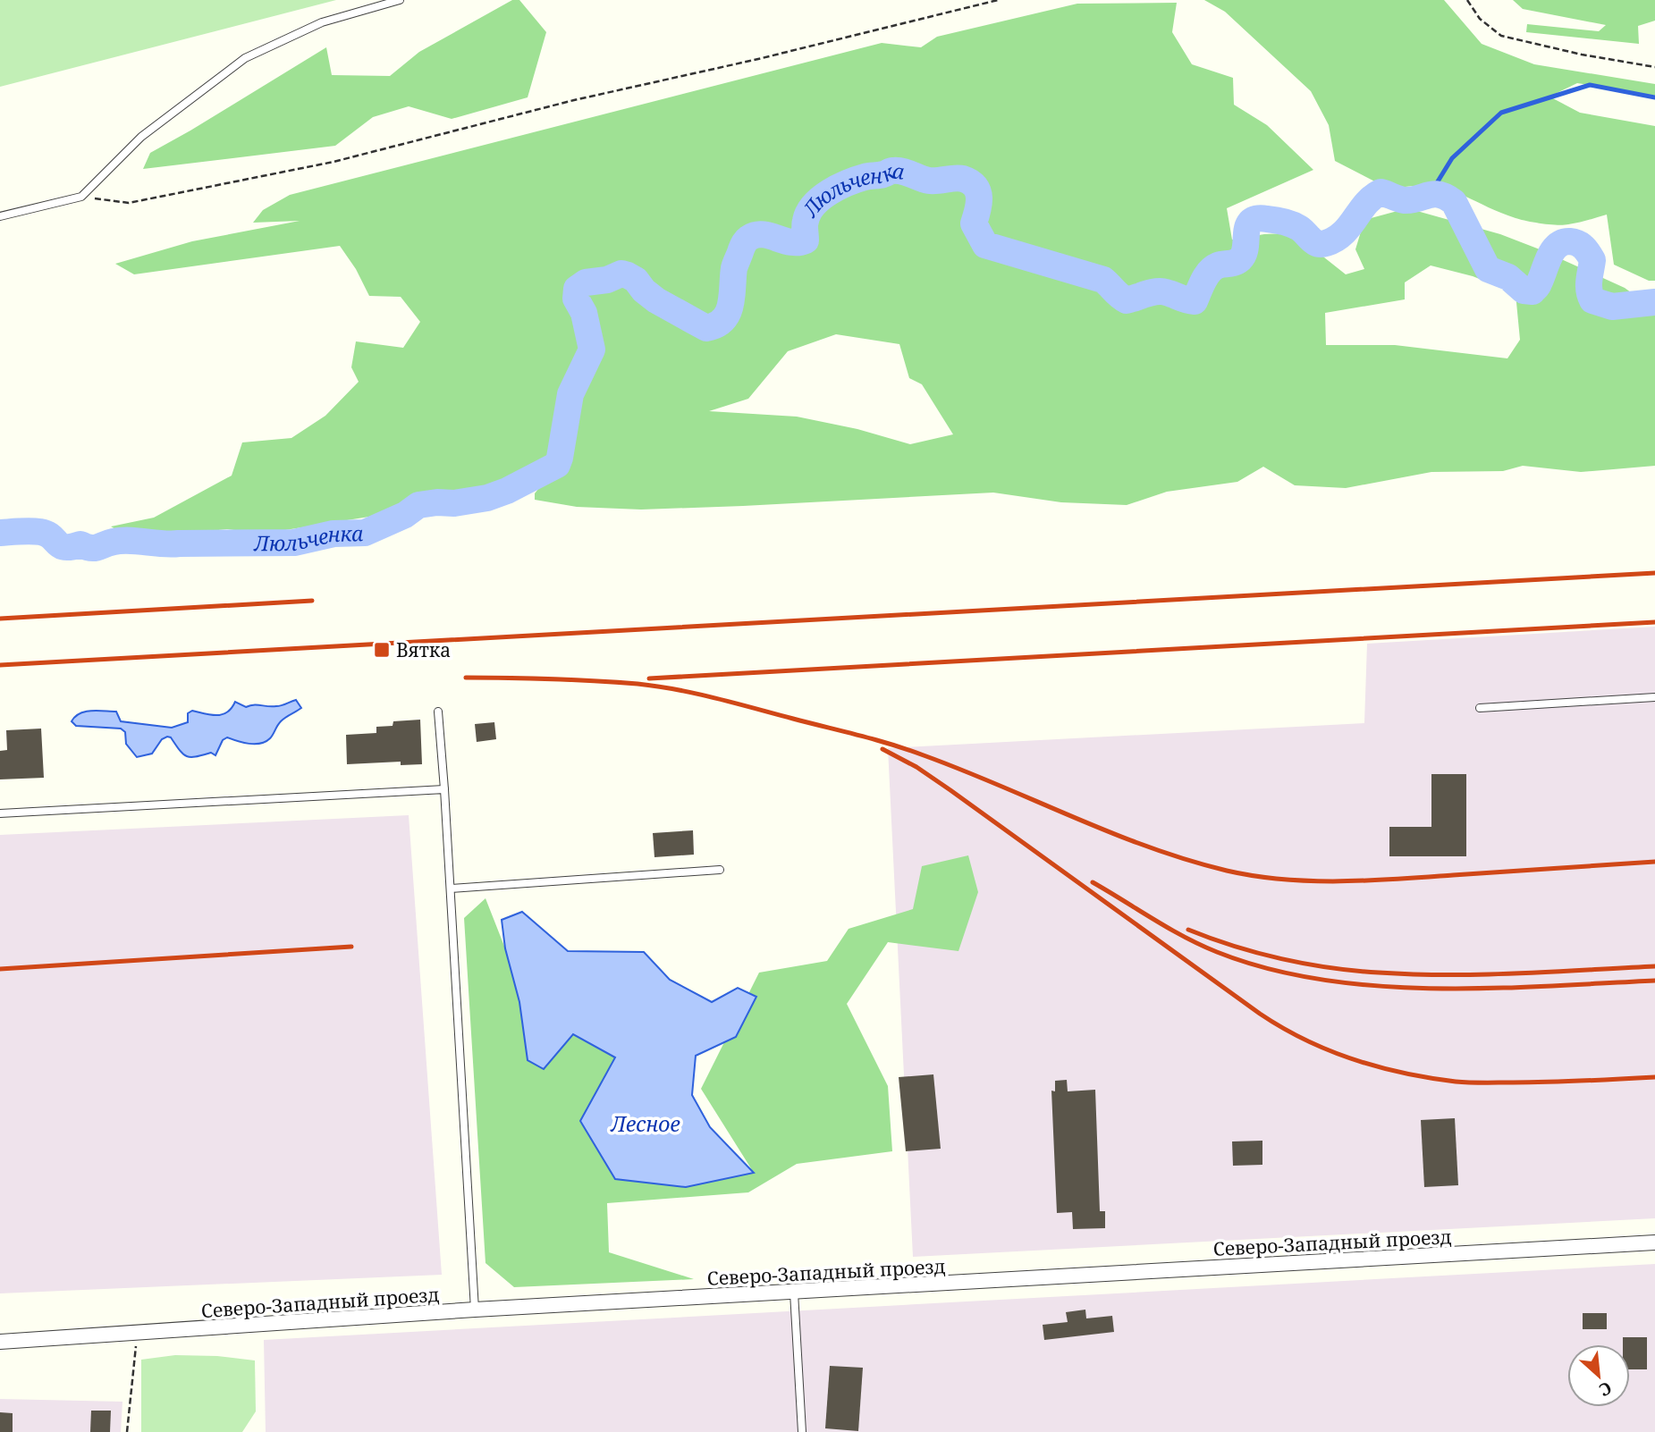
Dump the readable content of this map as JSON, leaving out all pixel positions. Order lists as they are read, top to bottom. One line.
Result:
{"streets":{"street":["Северо-Западный проезд"]},"water":["Люльченка","Лесное"],"places":{"transit":["Вятка"]},"north":"bottom right"}
